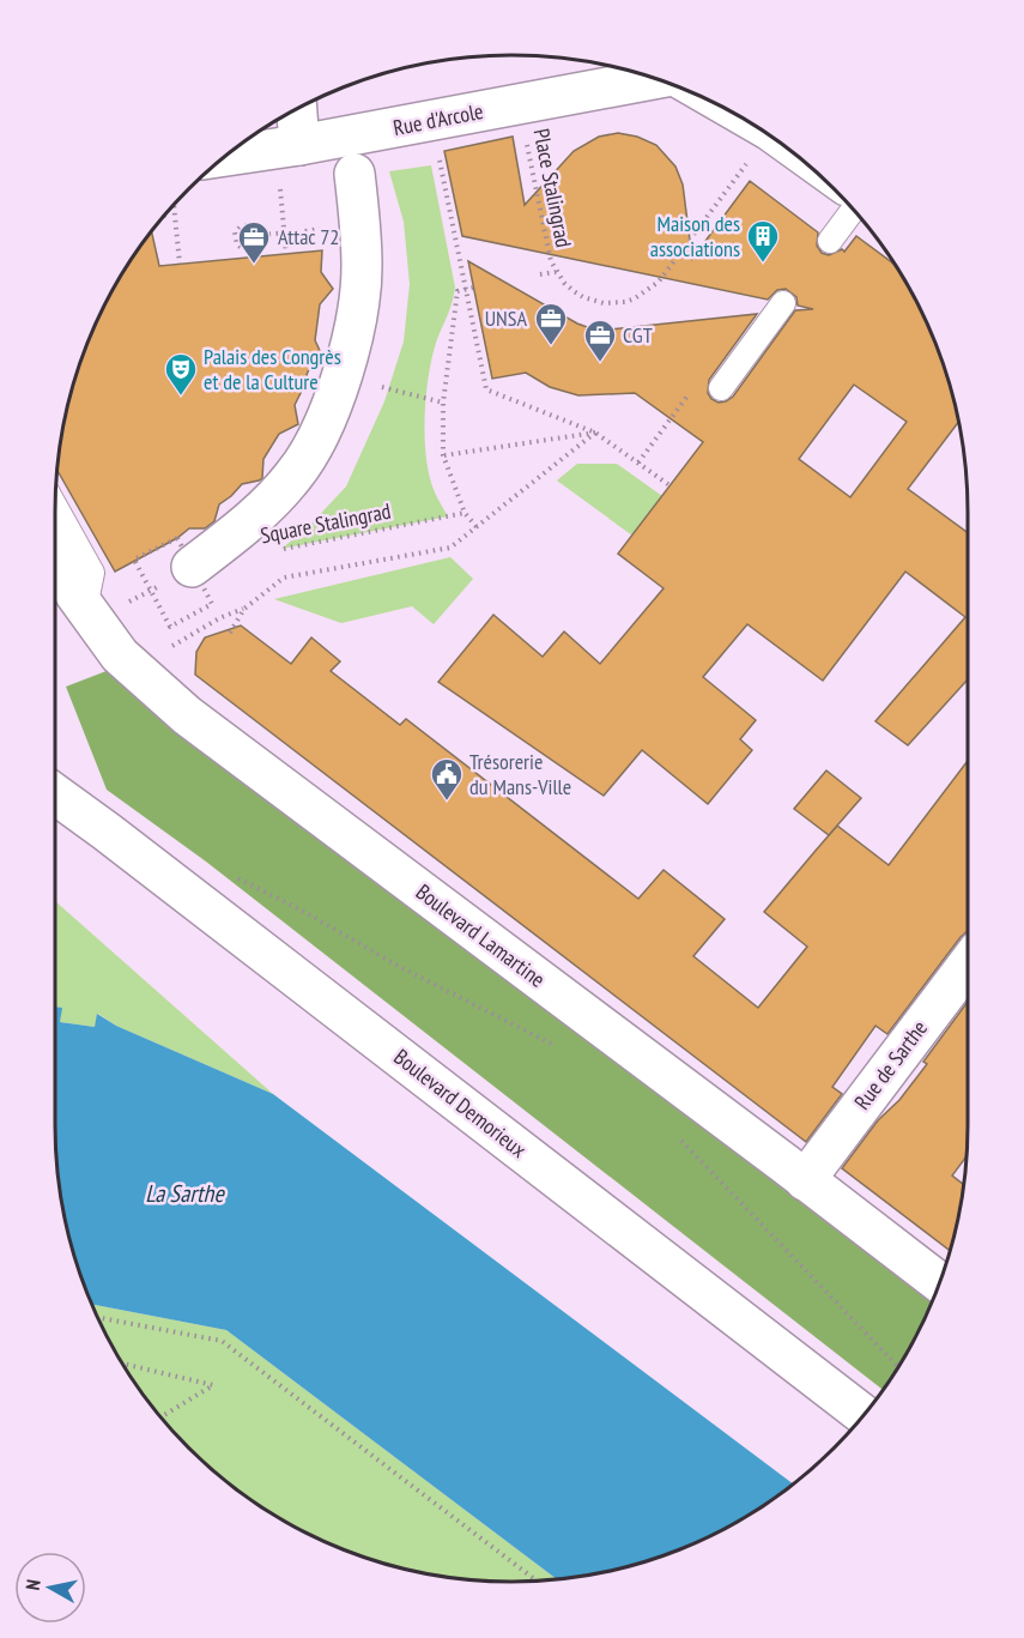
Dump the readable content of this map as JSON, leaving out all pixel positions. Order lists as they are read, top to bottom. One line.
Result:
{"streets":{"street":["Rue d'Arcole","Boulevard Lamartine","Rue de Sarthe","Boulevard Demorieux"],"path":["Place Stalingrad","Square Stalingrad"]},"crossings":[["Rue d'Arcole","Place Stalingrad"],["Boulevard Lamartine","Rue de Sarthe"]],"water":["La Sarthe"],"places":{"building":["Maison des associations"],"office":["Attac 72","UNSA","CGT"],"theatre":["Palais des Congrès et de la Culture"],"public building":["Trésorerie du Mans-Ville"]},"north":"left"}
